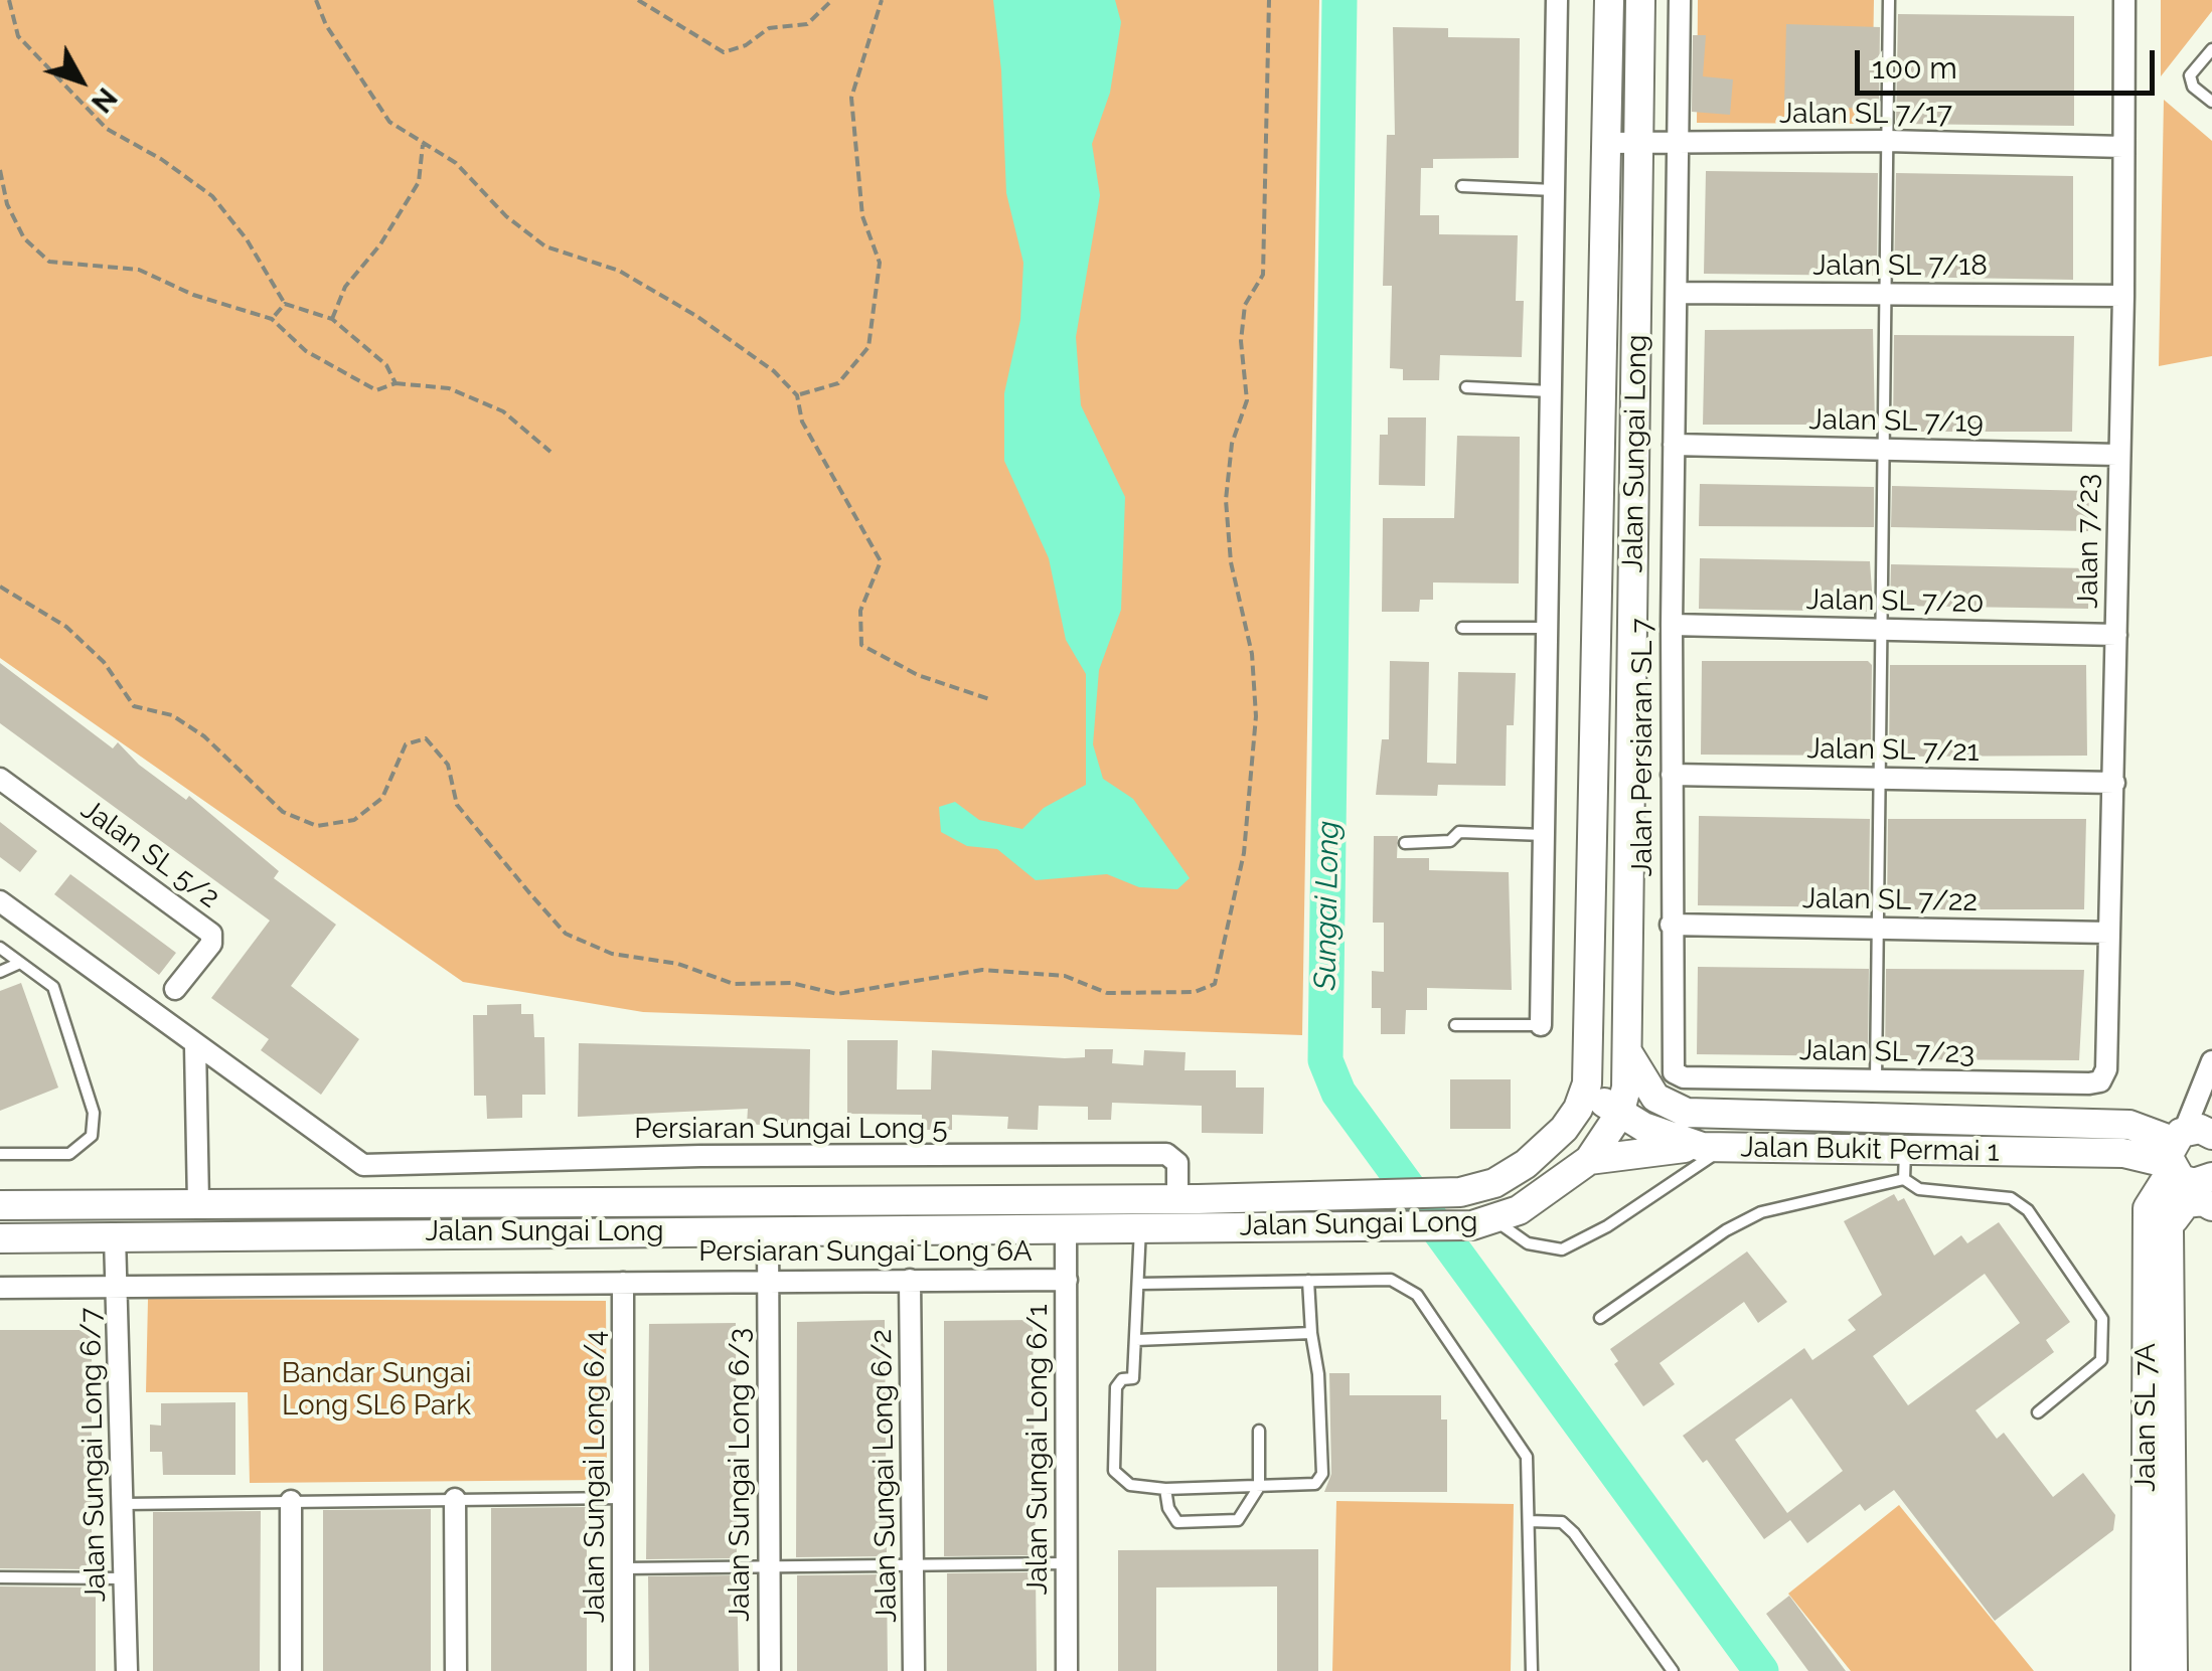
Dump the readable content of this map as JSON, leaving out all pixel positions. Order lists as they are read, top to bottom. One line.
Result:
{"streets":{"street":["Jalan SL 7/17","Jalan SL 7/18","Jalan SL 7/19","Jalan Sungai Long","Jalan 7/23","Jalan SL 7/20","Jalan Persiaran SL 7","Jalan SL 7/21","Jalan SL 5/2","Jalan SL 7/22","Jalan SL 7/23","Persiaran Sungai Long 5","Jalan Bukit Permai 1","Persiaran Sungai Long 6A","Jalan SL 7A","Jalan Sungai Long 6/1","Jalan Sungai Long 6/7","Jalan Sungai Long 6/3","Jalan Sungai Long 6/2","Jalan Sungai Long 6/4"]},"crossings":[["Jalan SL 7/17","Jalan Sungai Long"],["Jalan SL 7/17","Jalan 7/23"],["Jalan SL 7/17","Jalan Persiaran SL 7"],["Jalan SL 7/18","Jalan 7/23"],["Jalan SL 7/18","Jalan Persiaran SL 7"],["Jalan SL 7/19","Jalan 7/23"],["Jalan SL 7/19","Jalan Persiaran SL 7"],["Jalan Sungai Long","Persiaran Sungai Long 5"],["Jalan Sungai Long","Jalan Bukit Permai 1"],["Jalan Sungai Long","Jalan Sungai Long 6/1"],["Jalan Sungai Long","Jalan Sungai Long 6/7"],["Jalan Sungai Long","Jalan Sungai Long 6/3"],["Jalan 7/23","Jalan SL 7/20"],["Jalan 7/23","Jalan SL 7/21"],["Jalan 7/23","Jalan SL 7/22"],["Jalan 7/23","Jalan SL 7/23"],["Jalan SL 7/20","Jalan Persiaran SL 7"],["Jalan Persiaran SL 7","Jalan SL 7/21"],["Jalan Persiaran SL 7","Jalan SL 7/22"],["Jalan Persiaran SL 7","Jalan SL 7/23"],["Jalan Bukit Permai 1","Jalan SL 7A"],["Persiaran Sungai Long 6A","Jalan Sungai Long 6/1"],["Persiaran Sungai Long 6A","Jalan Sungai Long 6/7"],["Persiaran Sungai Long 6A","Jalan Sungai Long 6/3"],["Persiaran Sungai Long 6A","Jalan Sungai Long 6/2"],["Persiaran Sungai Long 6A","Jalan Sungai Long 6/4"]],"water":["Sungai Long"],"parks":["Bandar Sungai Long SL6 Park"],"scale_bar":"100 m","north":"bottom right"}
